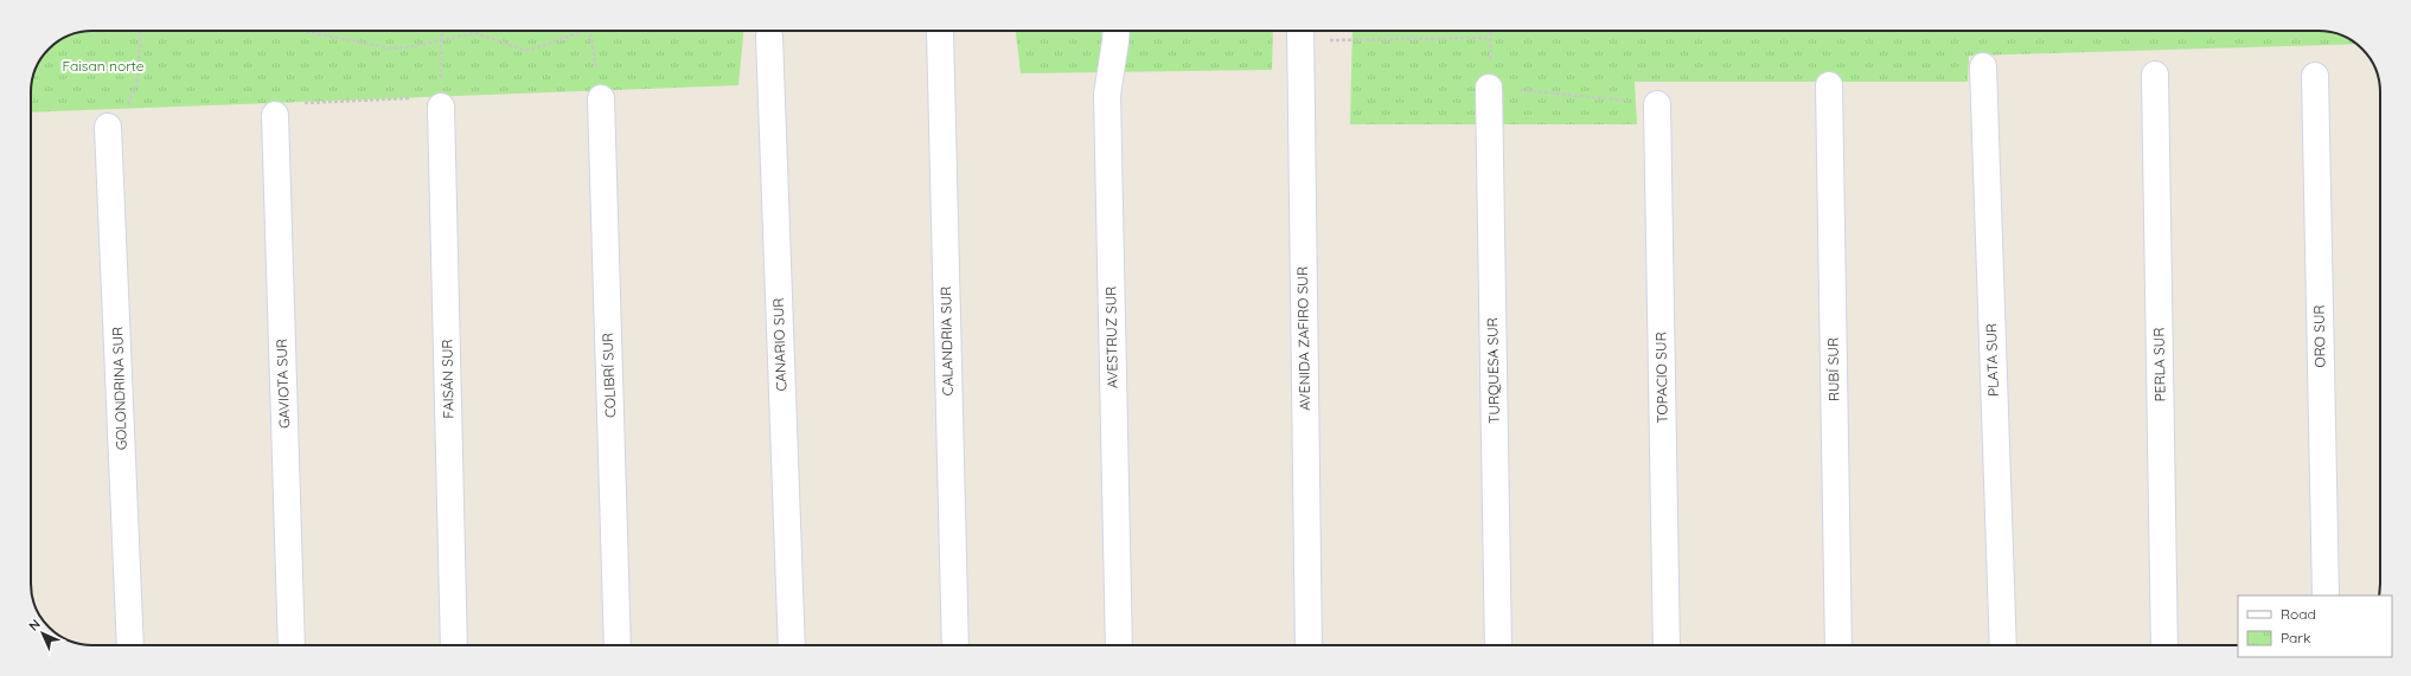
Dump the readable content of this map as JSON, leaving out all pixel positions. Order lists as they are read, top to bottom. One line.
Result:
{"streets":{"street":["ORO SUR","AVESTRUZ SUR","AVENIDA ZAFIRO SUR","CALANDRIA SUR","CANARIO SUR","PLATA SUR","PERLA SUR","RUBÍ SUR","TURQUESA SUR","COLIBRÍ SUR","TOPACIO SUR","FAISÁN SUR","GAVIOTA SUR","GOLONDRINA SUR"]},"parks":["Faisan norte"],"legend":["Road","Park"],"north":"top left"}
